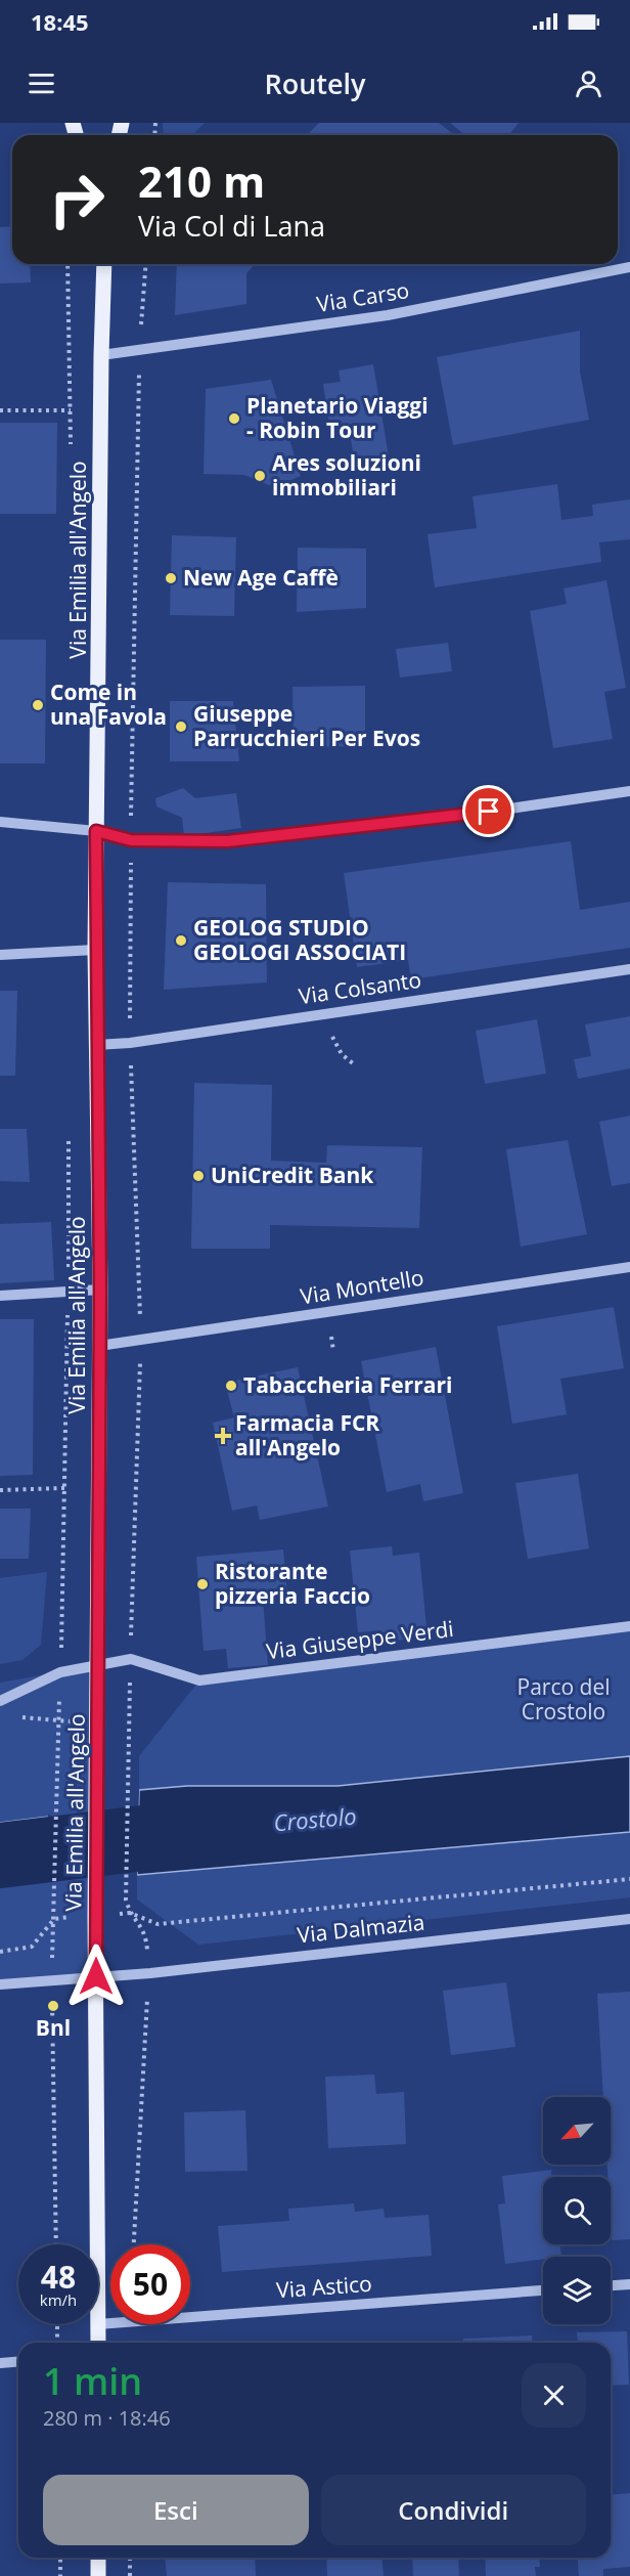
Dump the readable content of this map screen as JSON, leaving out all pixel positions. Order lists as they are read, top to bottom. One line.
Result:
{"streets":{"main road":["Via Emilia all'Angelo"],"street":["Via Carso","Via Colsanto","Via Montello","Via Giuseppe Verdi","Via Dalmazia","Via Astico"]},"crossings":[["Via Carso","Via Emilia all'Angelo"],["Via Emilia all'Angelo","Via Colsanto"],["Via Emilia all'Angelo","Via Montello"],["Via Emilia all'Angelo","Via Giuseppe Verdi"],["Via Emilia all'Angelo","Via Dalmazia"],["Via Emilia all'Angelo","Via Astico"]],"water":["Crostolo"],"parks":["Parco del Crostolo"],"places":{"other":["Planetario Viaggi - Robin Tour","Ares soluzioni immobiliari","New Age Caffè","Come in una Favola","Giuseppe Parrucchieri Per Evos","GEOLOG STUDIO GEOLOGI ASSOCIATI","UniCredit Bank","Tabaccheria Ferrari","Ristorante pizzeria Faccio","Bnl"],"health":["Farmacia FCR all'Angelo"]},"north":"bottom left","page":{"status":"18:45","header":"Routely","turn":["210 m","Via Col di Lana"],"speed":"48 km/h","limit":"50","heading":["1 min","280 m · 18:46"],"buttons":["Esci","Condividi"]}}
